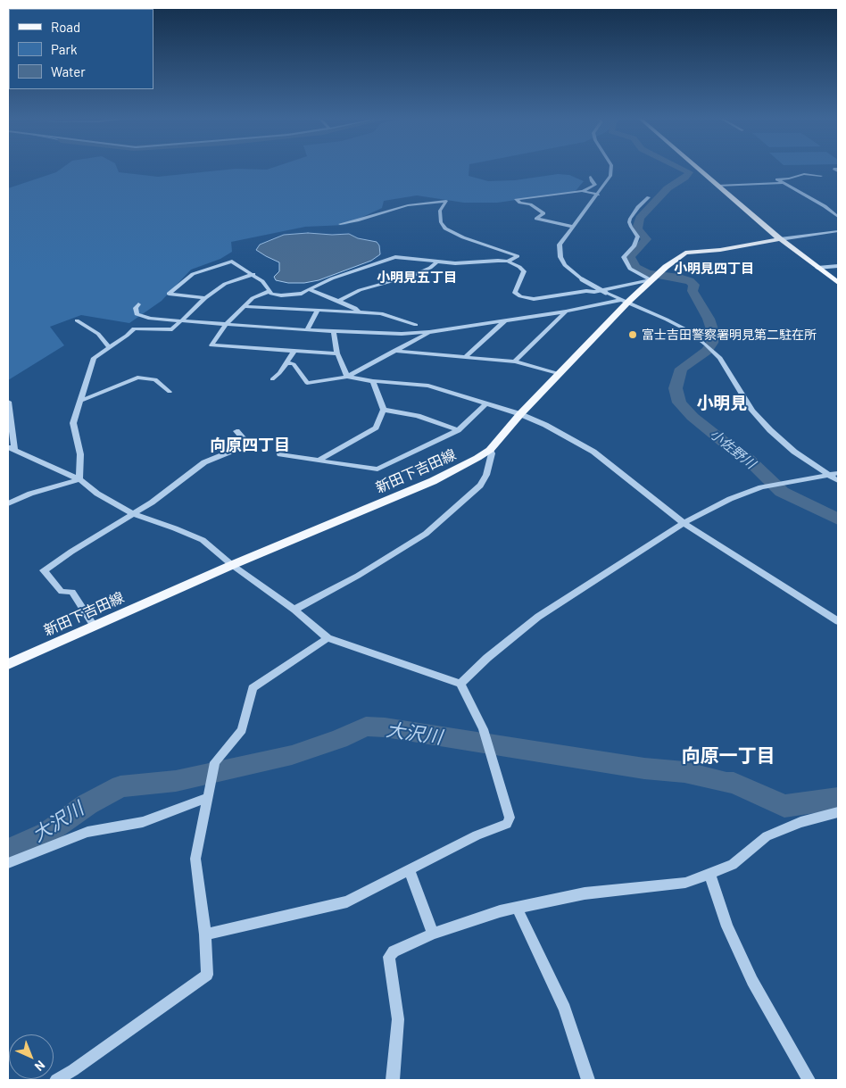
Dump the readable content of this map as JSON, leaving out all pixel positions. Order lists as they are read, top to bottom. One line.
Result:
{"streets":{"main road":["新田下吉田線"]},"districts":["小明見四丁目","小明見五丁目","小明見","向原四丁目","向原一丁目"],"water":["小佐野川","大沢川"],"places":["富士吉田警察署明見第二駐在所"],"legend":["Road","Park","Water"],"north":"bottom right"}
